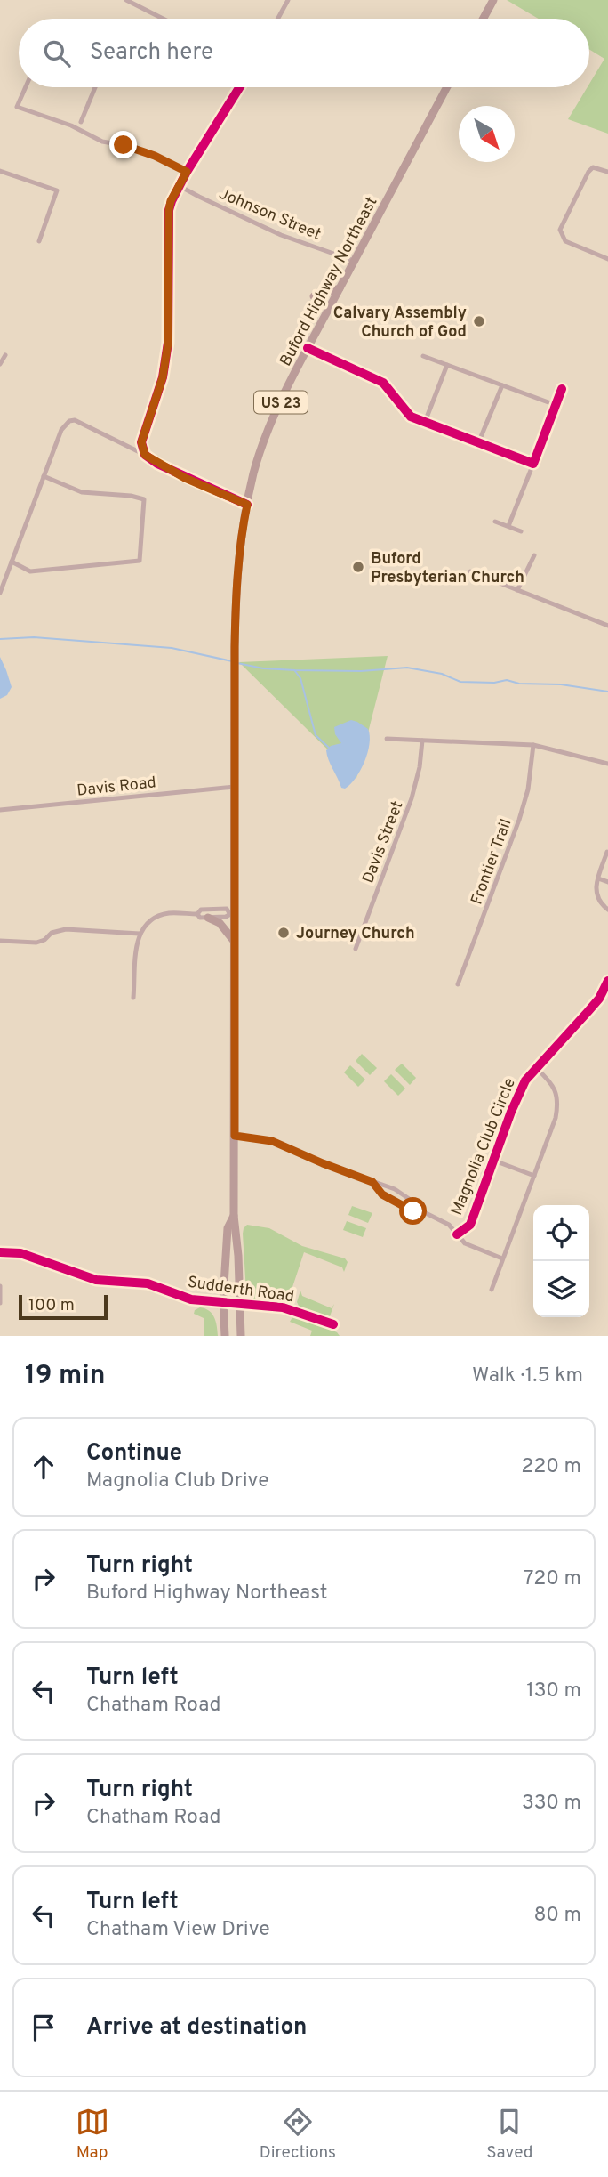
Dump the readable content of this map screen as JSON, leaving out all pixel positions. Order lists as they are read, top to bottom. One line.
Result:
{"streets":{"main road":["Buford Highway Northeast","US 23"],"street":["Johnson Street","Davis Road","Davis Street","Frontier Trail","Magnolia Club Circle","Sudderth Road"]},"crossings":[["Johnson Street","Buford Highway Northeast"],["Buford Highway Northeast","US 23"],["Buford Highway Northeast","Davis Road"],["US 23","Sudderth Road"]],"places":["Calvary Assembly Church of God","Buford Presbyterian Church","Journey Church"],"scale_bar":"100 m","north":"bottom right","page":{"search":"Search here","scale":"100 m","heading":["19 min","Walk · 1.5 km"],"list":[["Continue","Magnolia Club Drive","220 m"],["Turn right","Buford Highway Northeast","720 m"],["Turn left","Chatham Road","130 m"],["Turn right","Chatham Road","330 m"],["Turn left","Chatham View Drive","80 m"],"Arrive at destination"],"nav":["Map","Directions","Saved"]}}
